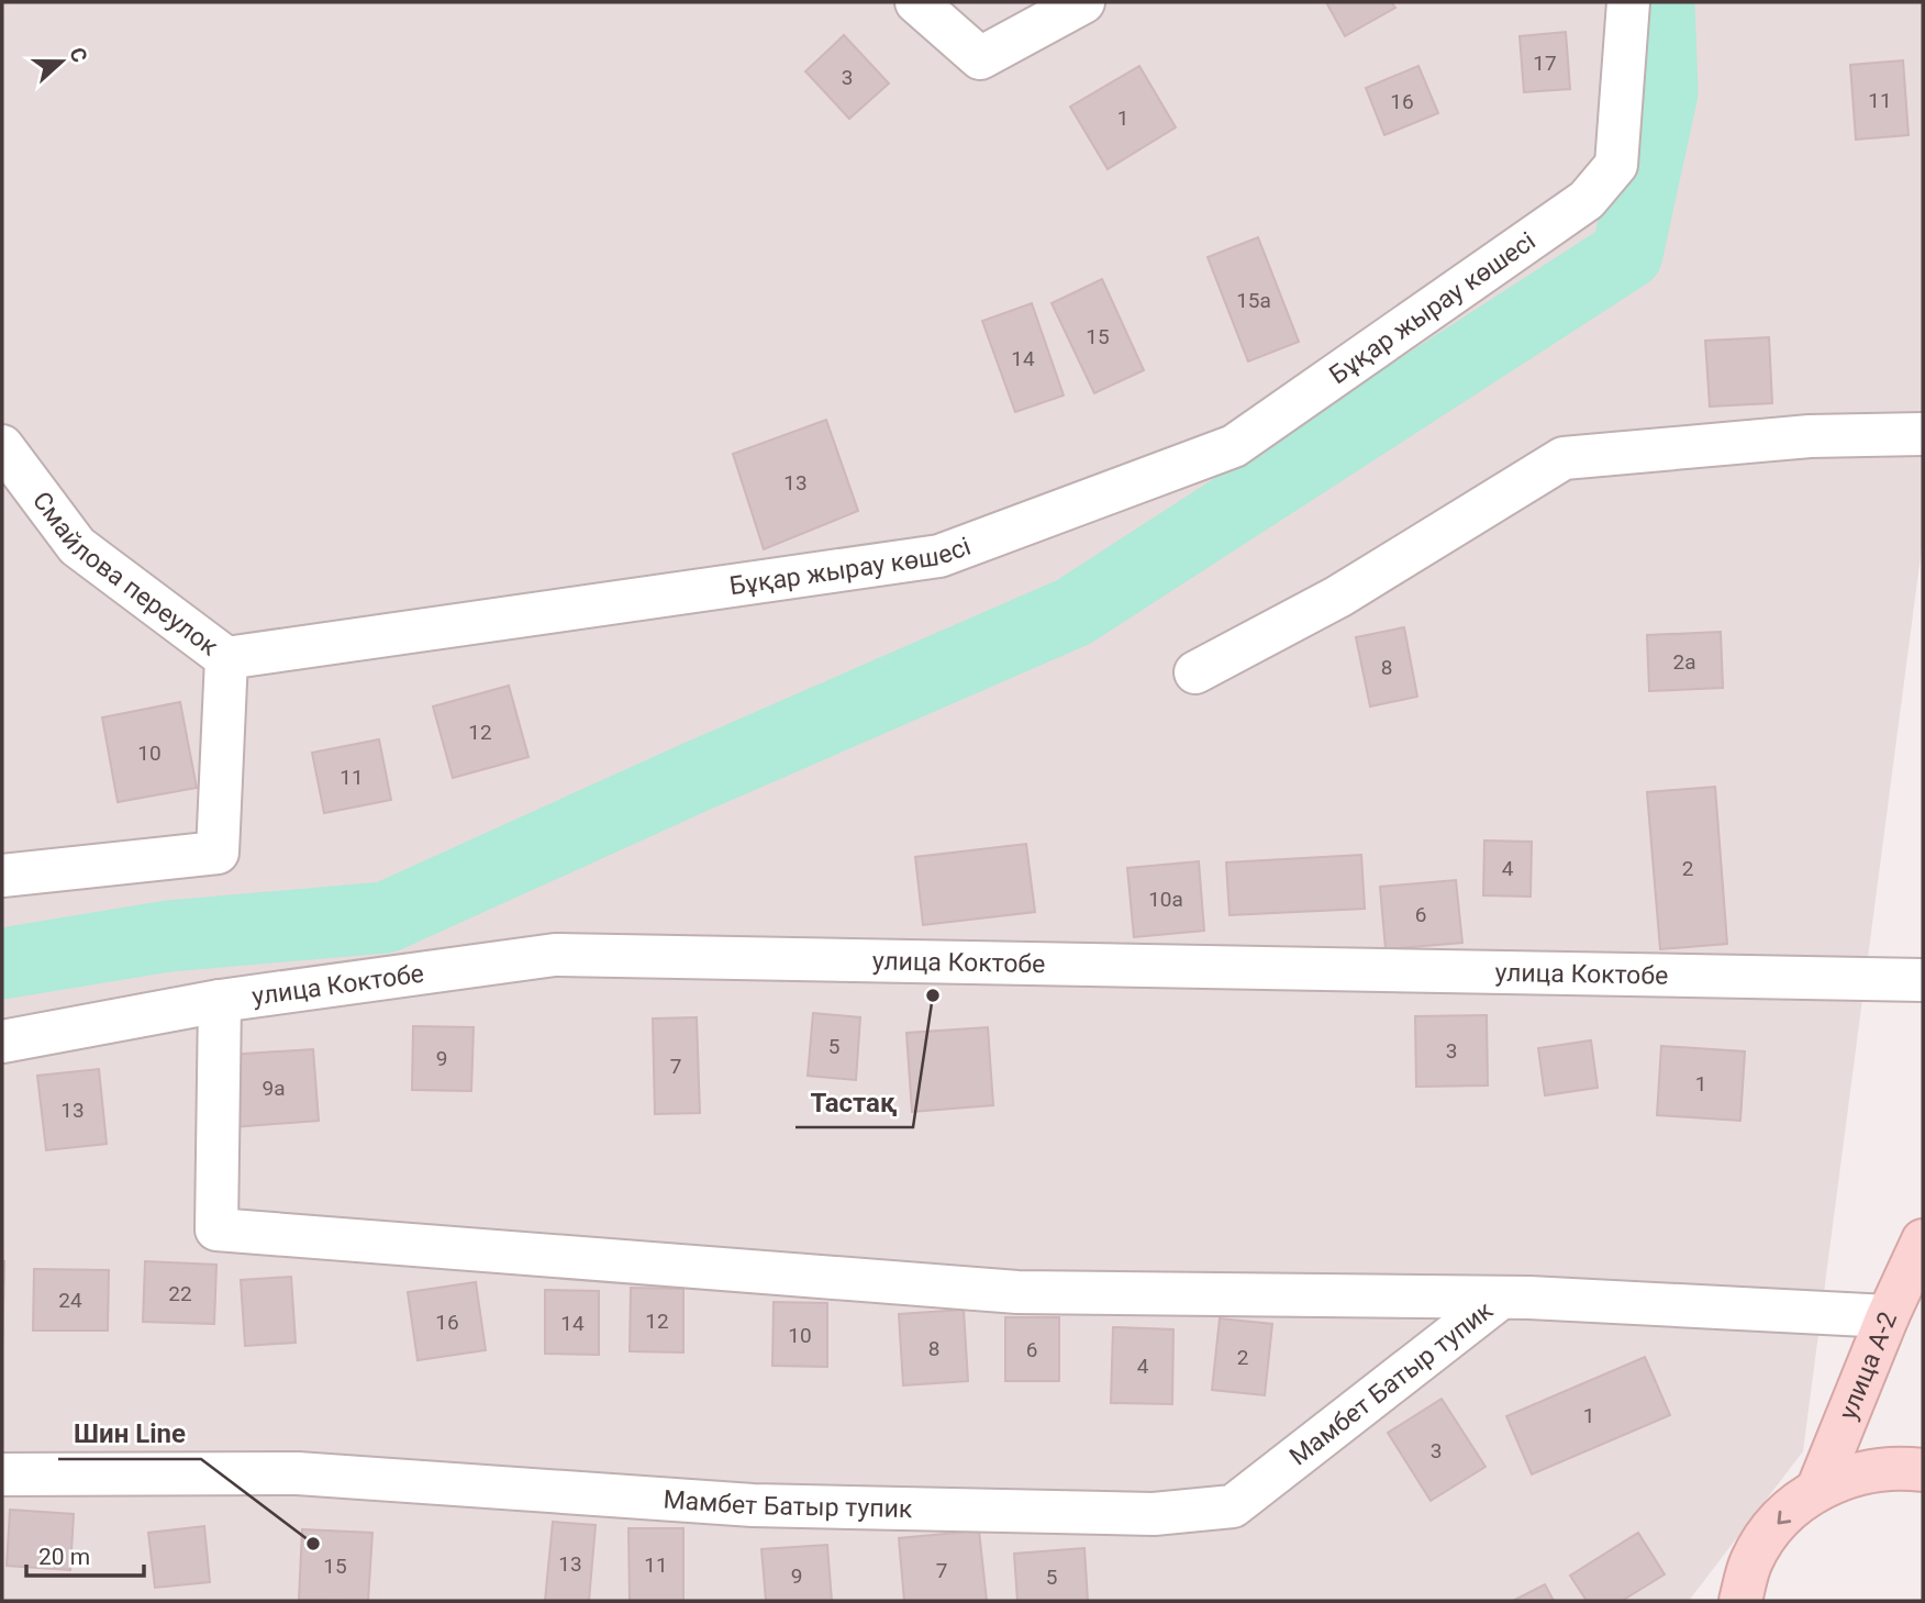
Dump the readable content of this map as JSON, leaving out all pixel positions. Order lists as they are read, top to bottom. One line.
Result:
{"streets":{"main road":["улица А-2"],"street":["Бұқар жырау көшесі","Смайлова переулок","улица Коктобе","Мамбет Батыр тупик"]},"crossings":[["Бұқар жырау көшесі","Смайлова переулок"],["улица Коктобе","Мамбет Батыр тупик"],["улица А-2","Мамбет Батыр тупик"]],"places":["Тастақ","Шин Line"],"house_numbers":["17","3","11","16","1","15а","15","14","13","2а","8","12","10","11","4","2","10а","6","5","3","9","7","1","9а","13","22","24","12","16","14","10","8","6","2","4","1","3","13","11","15","7","9","5"],"scale_bar":"20 m","north":"right"}
